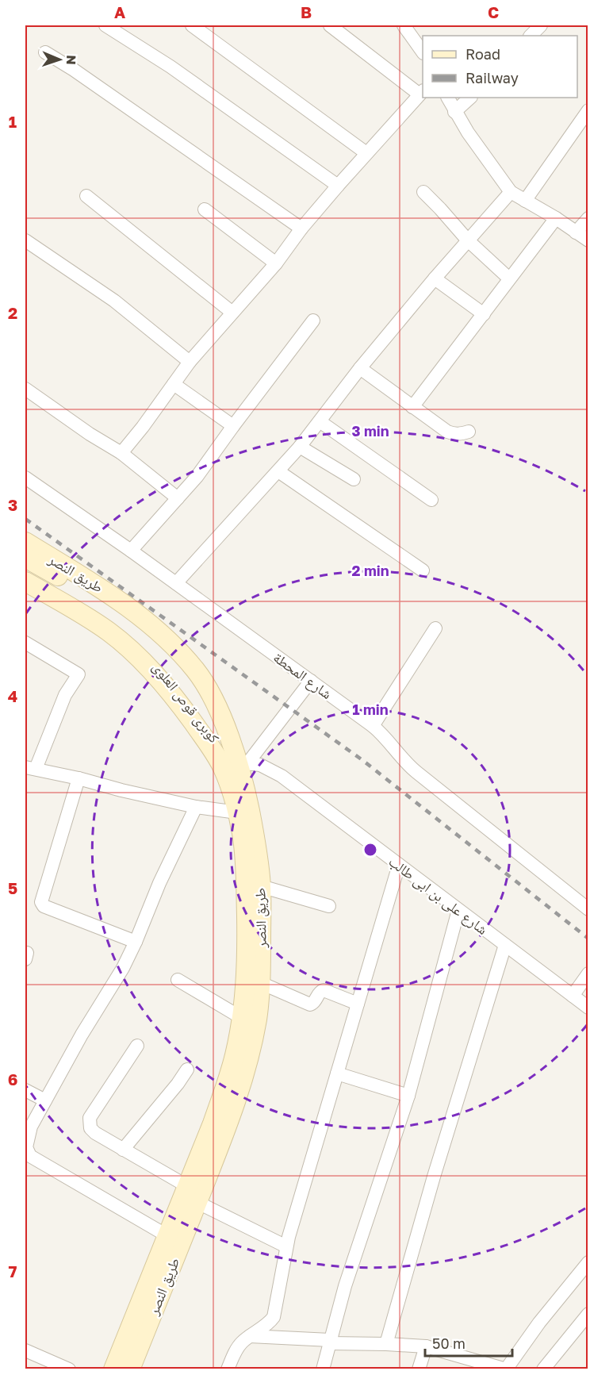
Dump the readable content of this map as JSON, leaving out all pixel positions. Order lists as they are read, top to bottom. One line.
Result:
{"streets":{"street":["طريق النصر","شارع المحطة","كوبرى قوص العلوى","شارع على بن ابى طالب"]},"crossings":[["طريق النصر","كوبرى قوص العلوى"],["طريق النصر","شارع على بن ابى طالب"]],"legend":["Road","Railway"],"scale_bar":"50 m","north":"right","grid":{"columns":["A","B","C"],"rows":["1","2","3","4","5","6","7"]},"rings":["3 min","2 min","1 min"]}
